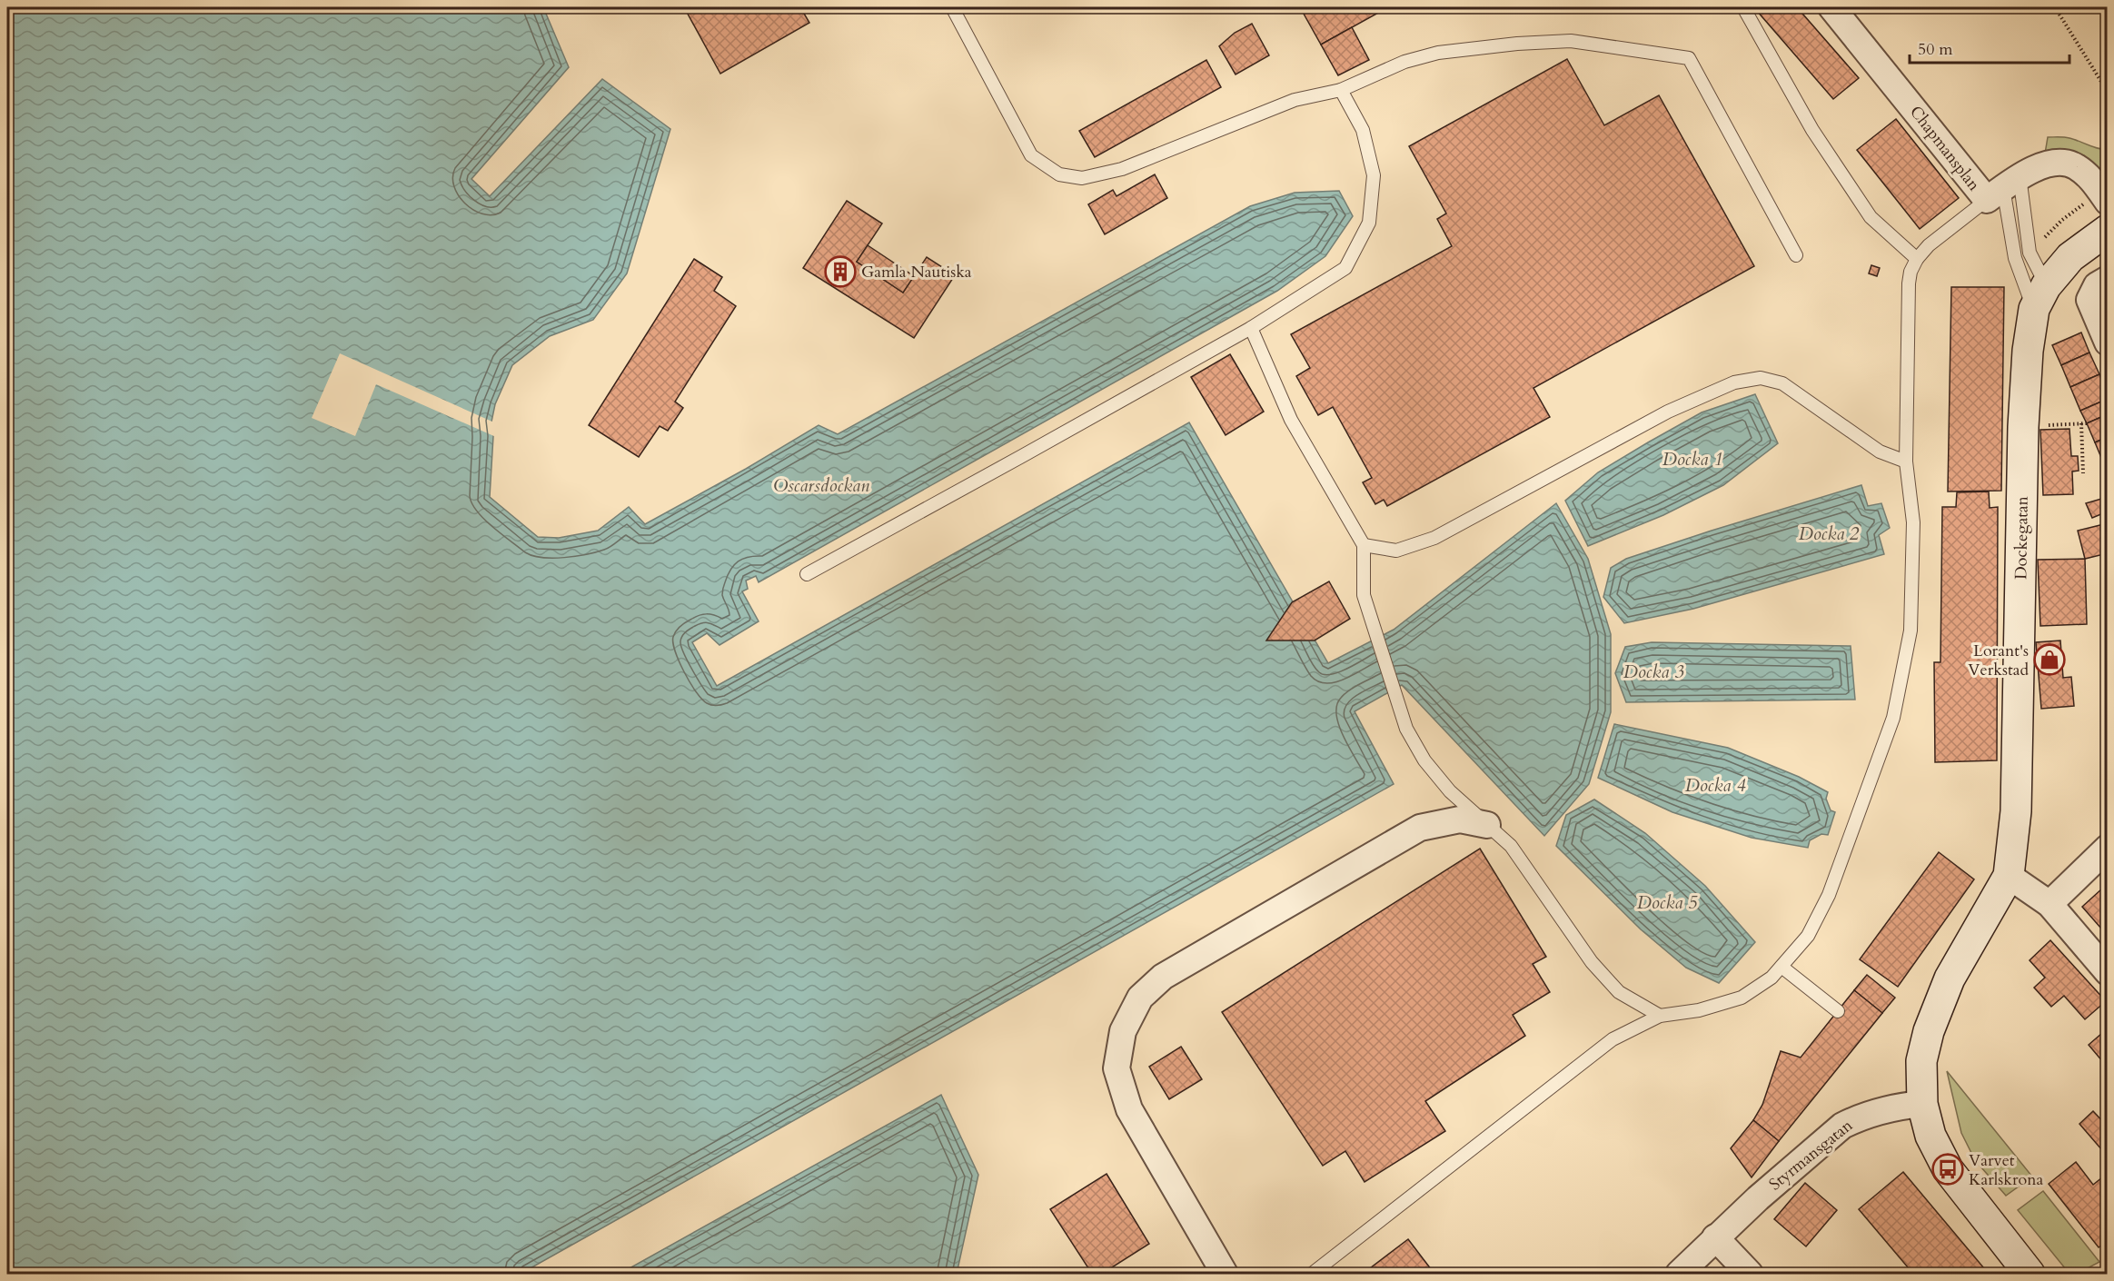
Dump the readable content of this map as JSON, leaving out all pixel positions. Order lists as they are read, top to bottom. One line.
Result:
{"streets":{"street":["Chapmansplan","Dockegatan","Styrmansgatan"]},"water":["Docka 1","Oscarsdockan","Docka 2","Docka 3","Docka 4","Docka 5"],"places":{"building":["Gamla Nautiska"],"shop":["Lorant's Verkstad"],"bus stop":["Varvet Karlskrona"]},"scale_bar":"50 m"}
